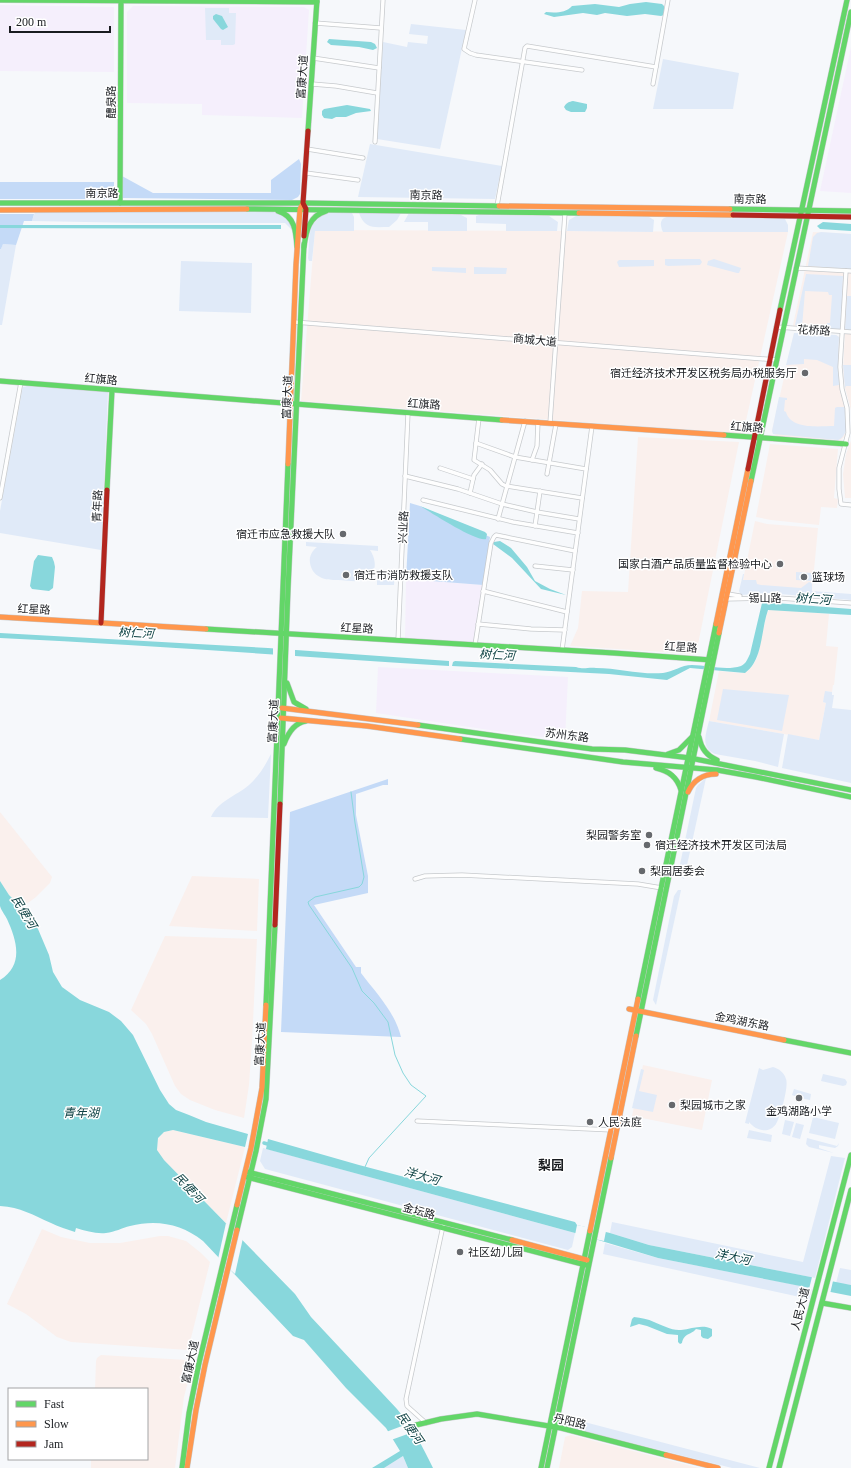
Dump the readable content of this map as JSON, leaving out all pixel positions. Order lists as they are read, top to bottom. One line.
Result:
{"streets":{"main road":["富康大道","醴泉路","南京路","红旗路","青年路","红星路","苏州东路","金鸡湖东路","金坛路","人民大道","丹阳路"],"street":["花桥路","商城大道","兴业路","锡山路"]},"crossings":[["富康大道","南京路"],["富康大道","商城大道"],["富康大道","红旗路"],["富康大道","红星路"],["富康大道","苏州东路"],["富康大道","金坛路"],["醴泉路","南京路"],["红旗路","青年路"],["红旗路","兴业路"],["青年路","红星路"],["兴业路","红星路"]],"districts":["梨园"],"water":["树仁河","民便河","青年湖","洋大河"],"places":["宿迁经济技术开发区税务局办税服务厅","宿迁市应急救援大队","国家白酒产品质量监督检验中心","宿迁市消防救援支队","篮球场","梨园警务室","宿迁经济技术开发区司法局","梨园居委会","金鸡湖路小学","梨园城市之家","人民法庭","社区幼儿园"],"legend":["Fast","Slow","Jam"],"scale_bar":"200 m"}
